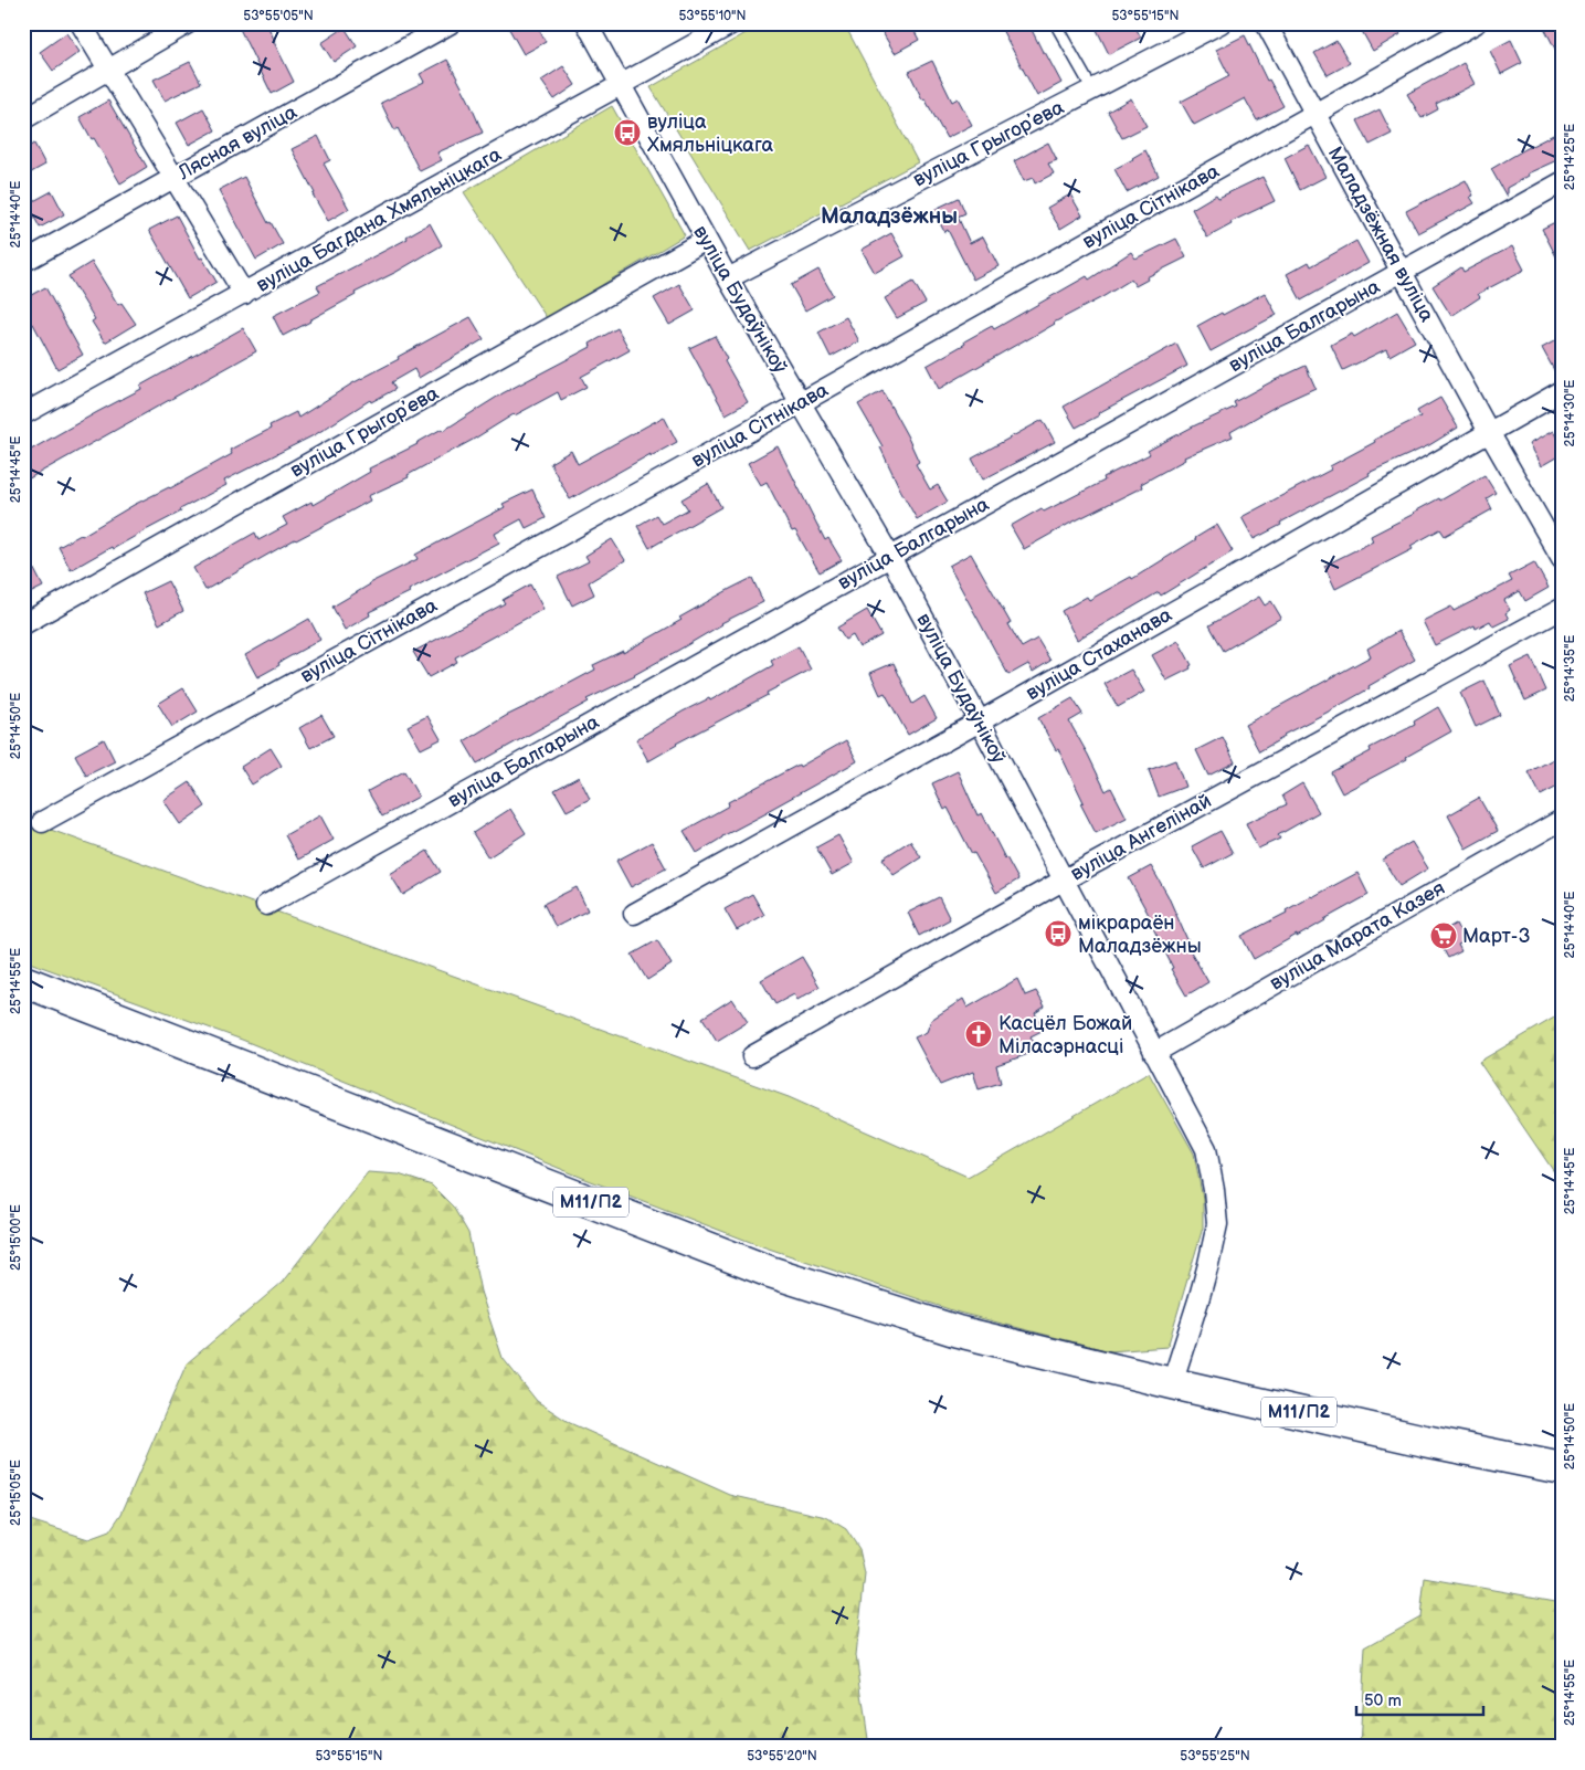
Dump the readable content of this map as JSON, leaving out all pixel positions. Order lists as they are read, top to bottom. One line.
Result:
{"streets":{"highway":["М11/П2"],"street":["Лясная вуліца","вуліца Грыгорʼева","вуліца Сітнікава","вуліца Багдана Хмяльніцкага","Маладзёжная вуліца","вуліца Будаўнікоў","вуліца Балгарына","вуліца Стаханава","вуліца Ангелінай","вуліца Марата Казея"]},"crossings":[["вуліца Грыгорʼева","вуліца Будаўнікоў"],["вуліца Сітнікава","Маладзёжная вуліца"],["вуліца Сітнікава","вуліца Будаўнікоў"],["вуліца Багдана Хмяльніцкага","вуліца Будаўнікоў"],["Маладзёжная вуліца","вуліца Балгарына"],["Маладзёжная вуліца","вуліца Стаханава"],["вуліца Будаўнікоў","вуліца Балгарына"],["вуліца Будаўнікоў","вуліца Стаханава"],["вуліца Будаўнікоў","вуліца Ангелінай"],["вуліца Будаўнікоў","вуліца Марата Казея"],["вуліца Будаўнікоў","М11/П2"]],"districts":["Маладзёжны"],"places":{"bus stop":["вуліца Хмяльніцкага","мікрараён Маладзёжны"],"supermarket":["Март-3"],"church":["Касцёл Божай Міласэрнасці"]},"scale_bar":"50 m","coordinates":["53°55'05\"N","53°55'10\"N","53°55'15\"N","25°14'25\"E","25°14'40\"E","25°14'30\"E","25°14'45\"E","25°14'35\"E","25°14'50\"E","25°14'55\"E","25°15'00\"E","25°15'05\"E","53°55'20\"N","53°55'25\"N"]}
